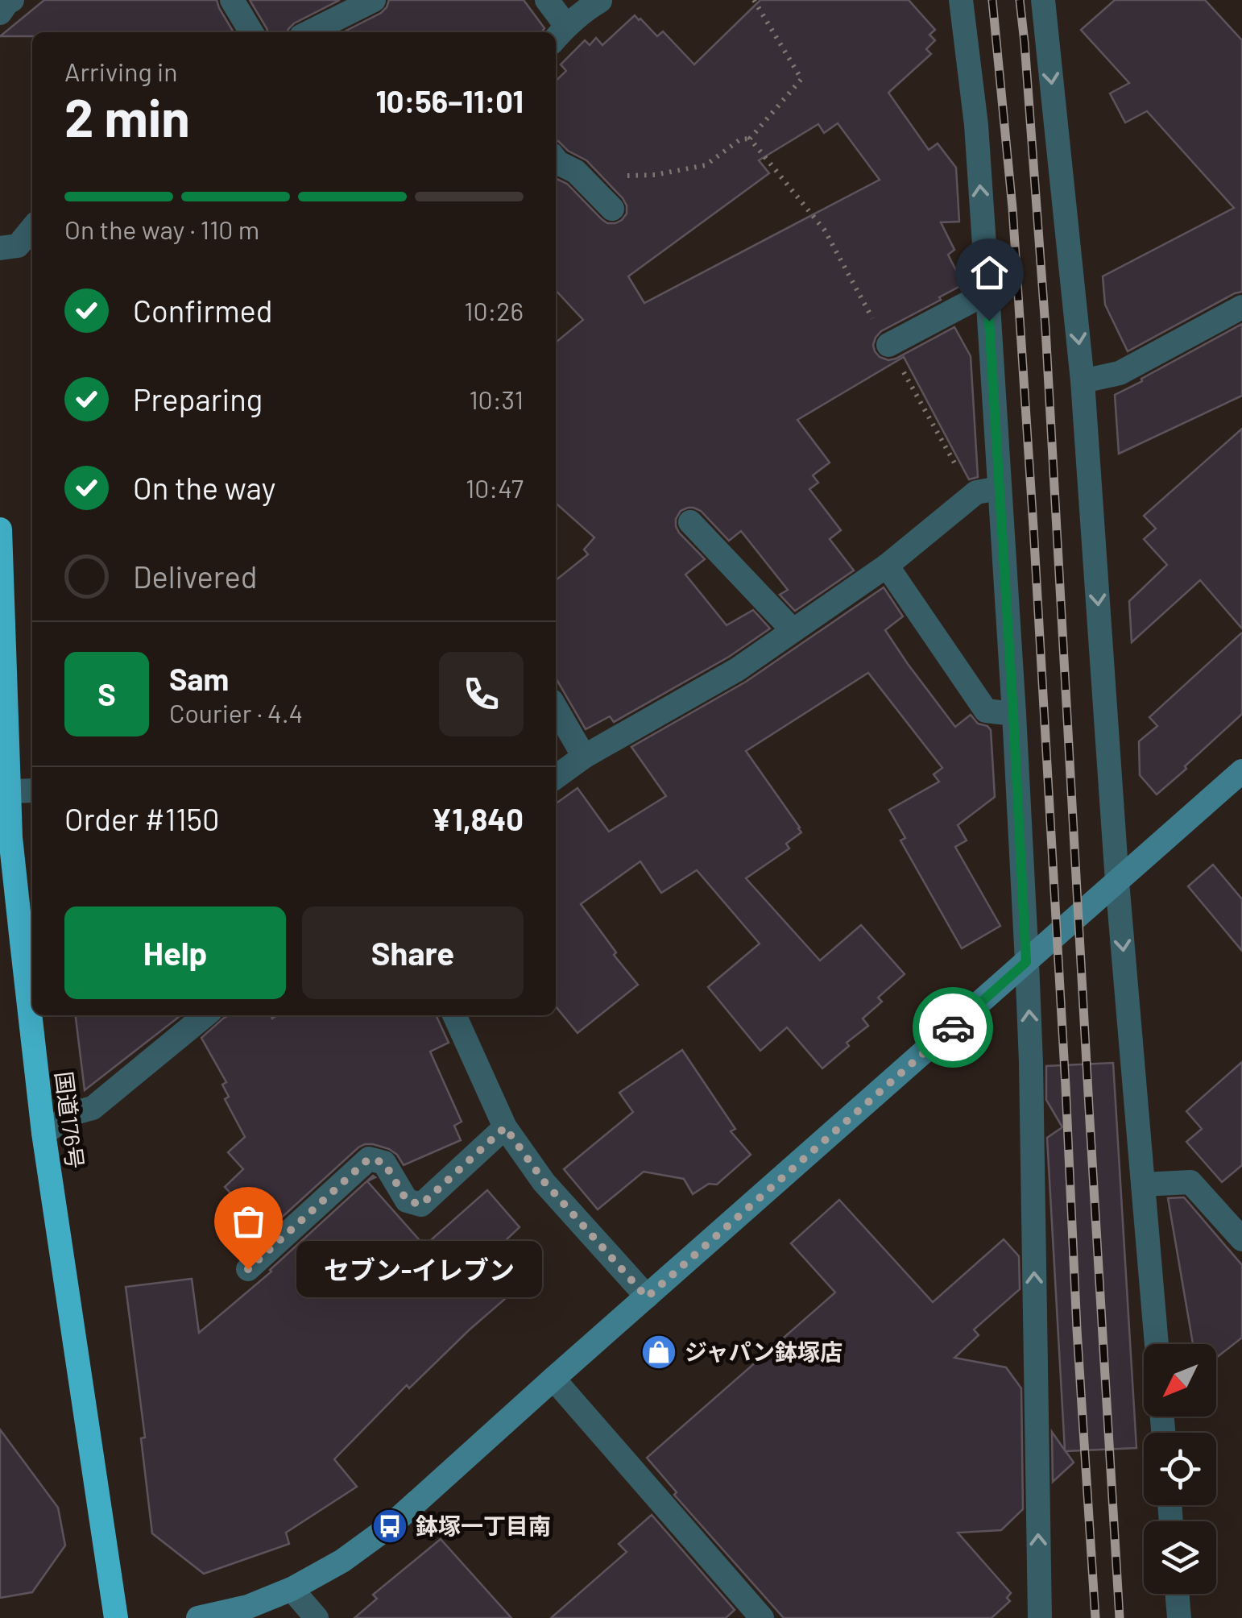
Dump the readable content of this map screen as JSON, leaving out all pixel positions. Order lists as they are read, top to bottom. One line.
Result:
{"streets":{"highway":["国道176号"]},"places":{"other":["セブン-イレブン"],"shop":["ジャパン鉢塚店"],"bus stop":["鉢塚一丁目南"]},"north":"bottom left","page":{"heading":["2 min","Arriving in","10:56–11:01"],"panel":["Sam","Courier · 4.4","Order #1150","¥1,840"],"bar":"On the way · 110 m","list":[["Confirmed","10:26"],["Preparing","10:31"],["On the way","10:47"],"Delivered"],"round":"S","buttons":["Help","Share"],"bubble":"セブン-イレブン"}}
